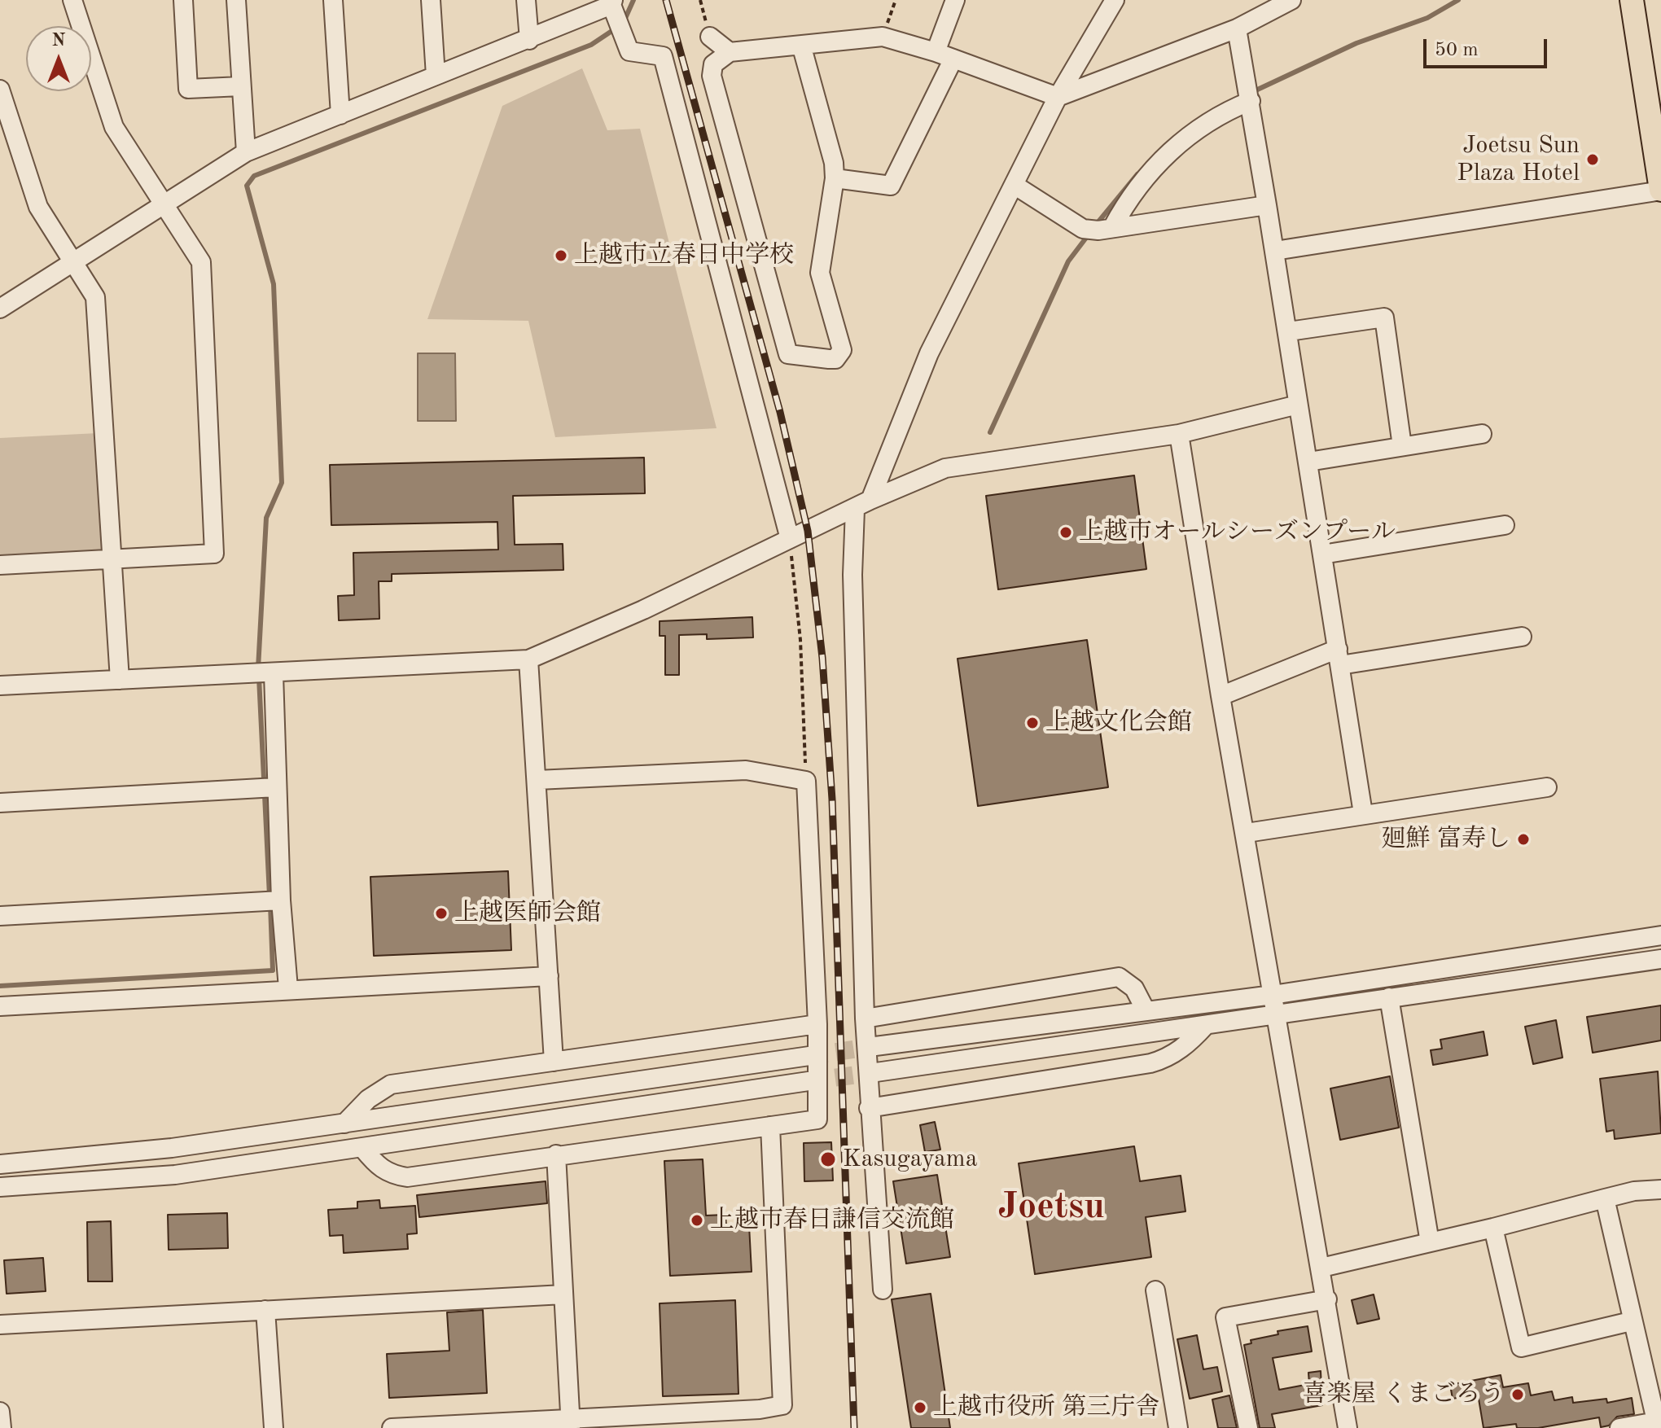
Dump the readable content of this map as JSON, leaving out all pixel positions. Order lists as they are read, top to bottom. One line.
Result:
{"districts":["Joetsu"],"places":["Joetsu Sun Plaza Hotel","上越市立春日中学校","上越市オールシーズンプール","上越文化会館","廻鮮 富寿し","上越医師会館","Kasugayama","上越市春日謙信交流館","喜楽屋 くまごろう","上越市役所 第三庁舎"],"scale_bar":"50 m","north":"top"}
